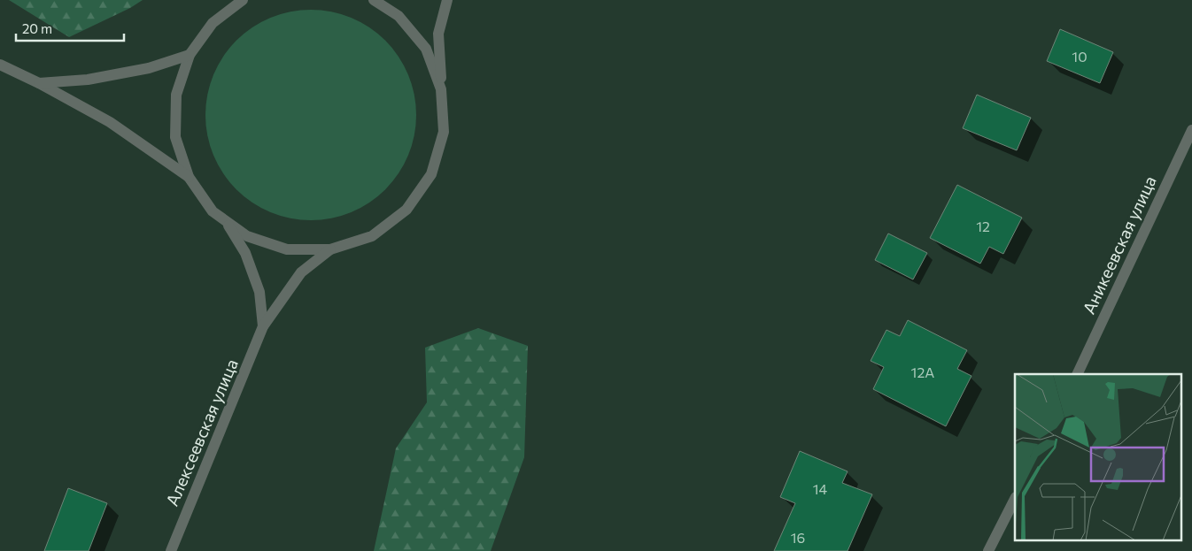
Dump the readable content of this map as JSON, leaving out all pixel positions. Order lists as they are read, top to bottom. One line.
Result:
{"streets":{"street":["Аникеевская улица","Алексеевская улица"]},"house_numbers":["10","12","12А","14","16"],"scale_bar":"20 m"}
